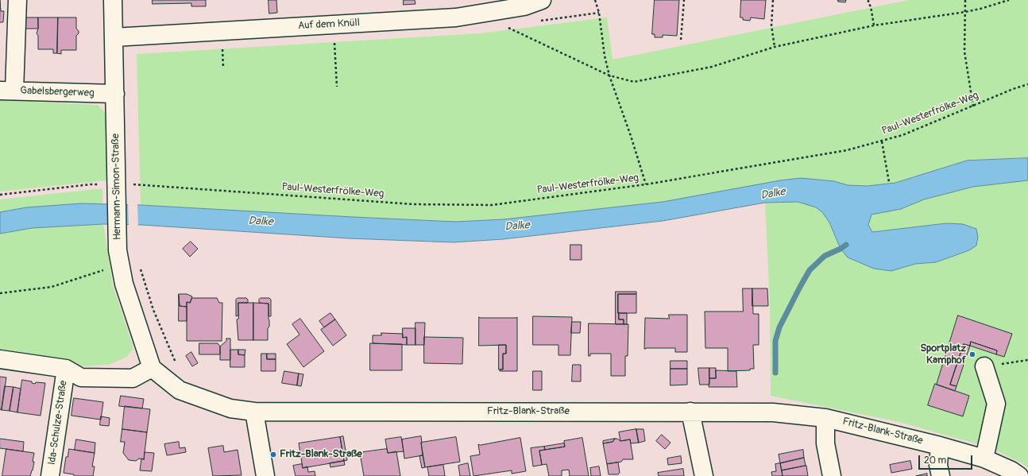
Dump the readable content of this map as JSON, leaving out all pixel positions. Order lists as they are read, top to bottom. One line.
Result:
{"streets":{"street":["Auf dem Knüll","Gabelsbergerweg","Hermann-Simon-Straße","Fritz-Blank-Straße","Ida-Schulze-Straße"],"path":["Paul-Westerfrölke-Weg"]},"crossings":[["Auf dem Knüll","Hermann-Simon-Straße"],["Gabelsbergerweg","Hermann-Simon-Straße"],["Hermann-Simon-Straße","Fritz-Blank-Straße"]],"water":["Dalke"],"places":["Sportplatz Kamphof","Fritz-Blank-Straße"],"scale_bar":"20 m"}
